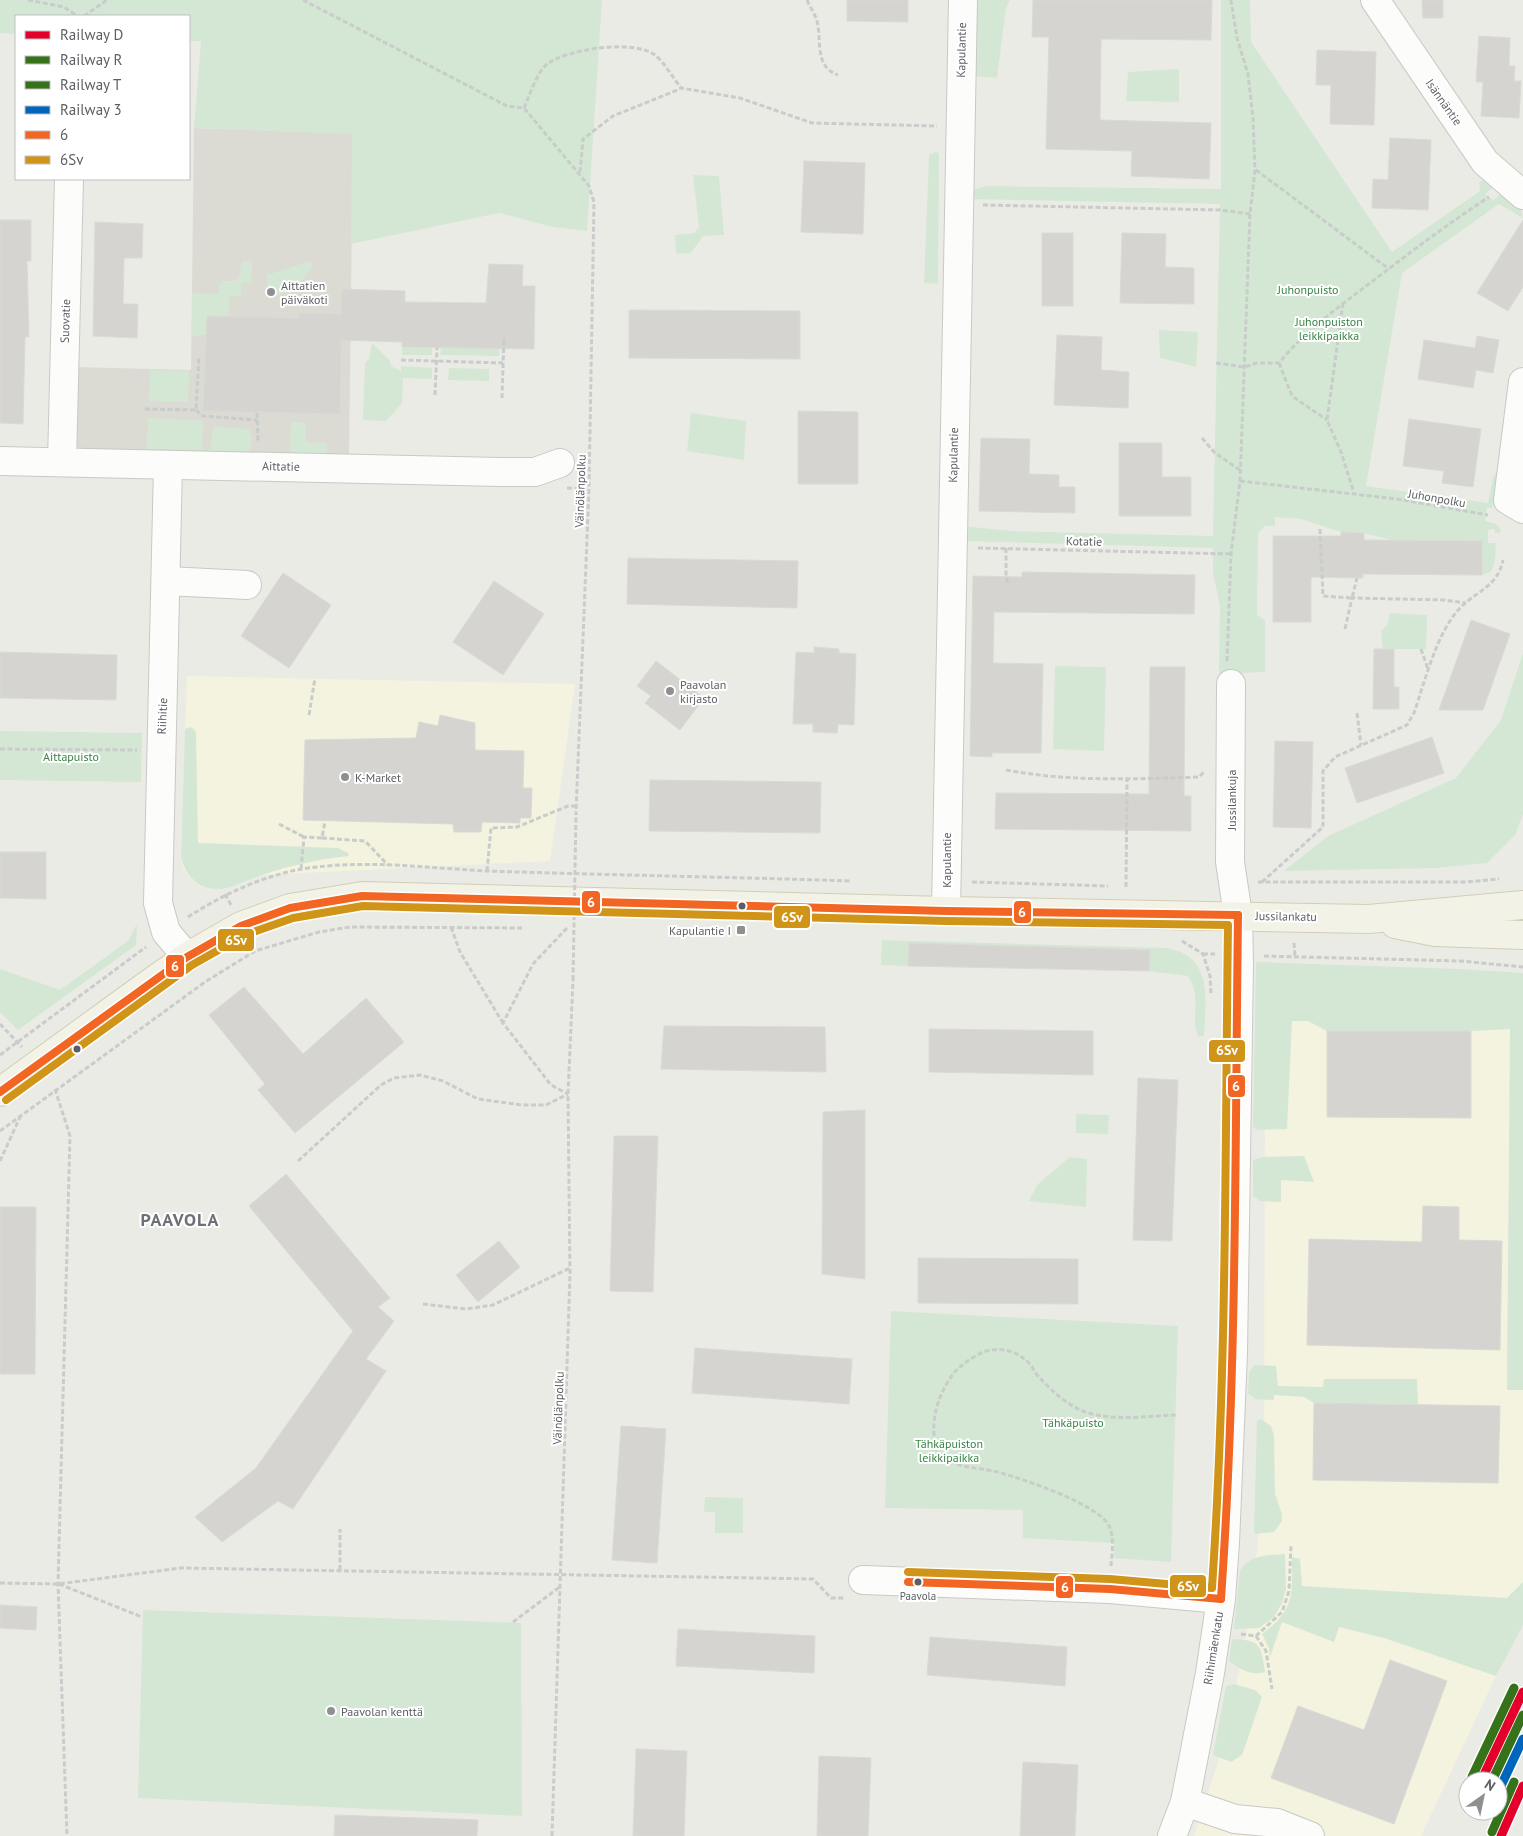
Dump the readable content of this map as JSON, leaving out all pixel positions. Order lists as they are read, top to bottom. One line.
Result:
{"streets":{"main road":["Jussilankatu"],"street":["Kapulantie","Isännäntie","Suovatie","Aittatie","Riihitie","Jussilankuja","Riihimäenkatu"],"path":["Väinölänpolku","Juhonpolku","Kotatie"]},"crossings":[["Kapulantie","Kotatie"],["Kapulantie","Jussilankatu"],["Suovatie","Aittatie"],["Aittatie","Riihitie"],["Riihitie","Jussilankatu"],["Jussilankuja","Jussilankatu"],["Jussilankuja","Riihimäenkatu"],["Jussilankatu","Riihimäenkatu"]],"districts":["PAAVOLA"],"parks":["Juhonpuisto","Juhonpuiston leikkipaikka","Aittapuisto","Tähkäpuisto","Tähkäpuiston leikkipaikka"],"places":{"other":["Aittatien päiväkoti","Paavolan kirjasto","K-Market","Paavola","Paavolan kenttä"],"transit":["Kapulantie I"]},"lines":["transit line 6","transit line 6Sv","rail line T","rail line D","rail line R","rail line 3"],"legend":["Railway D","Railway R","Railway T","Railway 3","6","6Sv"],"north":"top right"}
